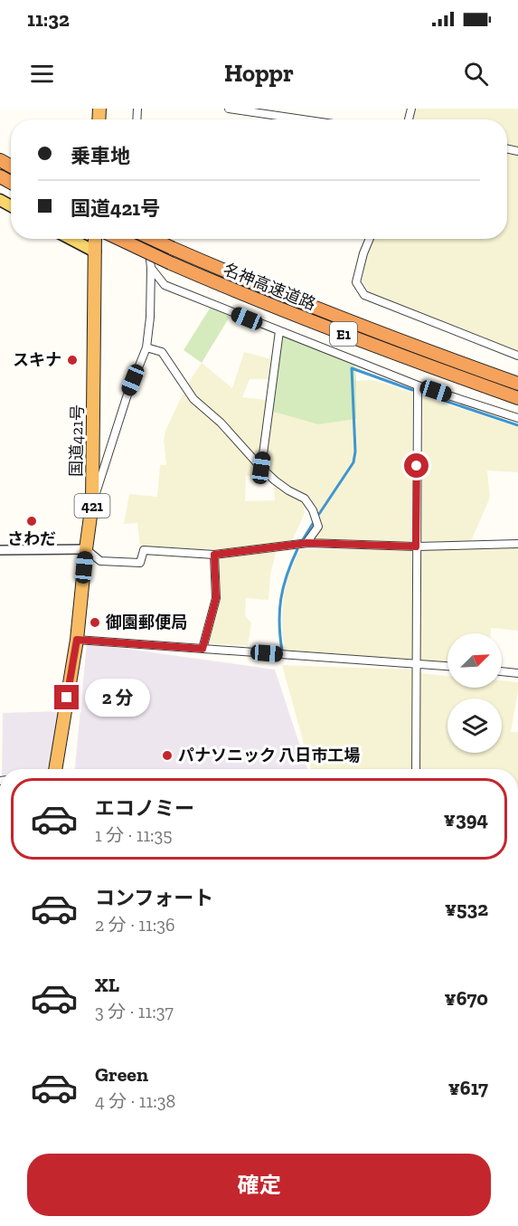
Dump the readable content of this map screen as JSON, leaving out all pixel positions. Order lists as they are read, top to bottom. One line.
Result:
{"streets":{"highway":["名神高速道路","E1","国道421号","421"]},"places":["スキナ","さわだ","御園郵便局","パナソニック 八日市工場"],"north":"top right","page":{"status":"11:32","header":"Hoppr","banner":["乗車地","国道421号"],"bubble":"2 分","list":[{"name":"エコノミー","note":"1 分 · 11:35","value":"¥394"},{"name":"コンフォート","note":"2 分 · 11:36","value":"¥532"},{"name":"XL","note":"3 分 · 11:37","value":"¥670"},{"name":"Green","note":"4 分 · 11:38","value":"¥617"}],"buttons":"確定"}}
